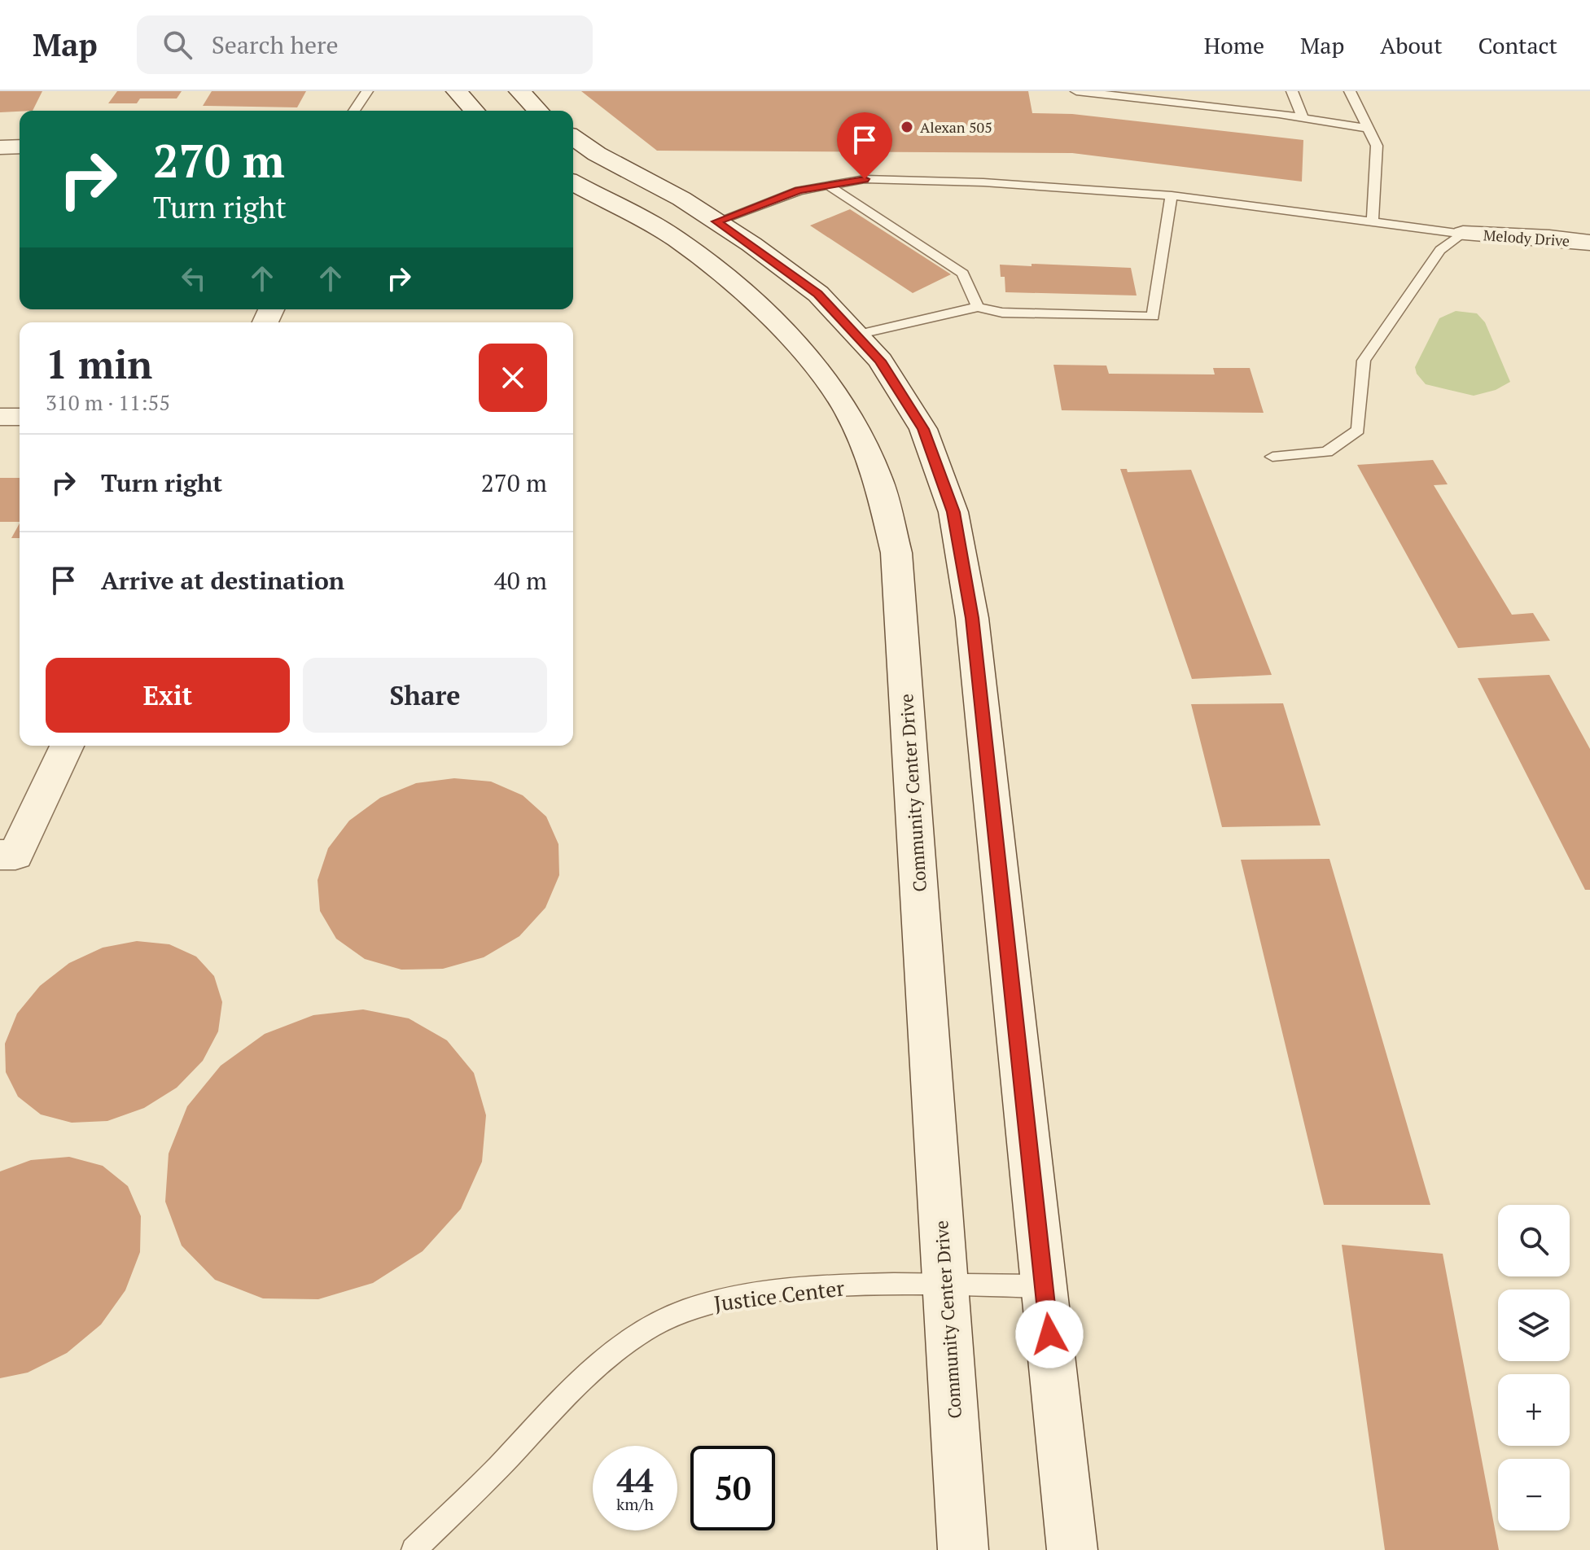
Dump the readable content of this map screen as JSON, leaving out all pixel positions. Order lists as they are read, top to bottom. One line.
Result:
{"streets":{"main road":["Melody Drive","Community Center Drive"],"lane":["Justice Center"]},"crossings":[["Community Center Drive","Justice Center"]],"places":["Alexan 505"],"page":{"header":"Map","search":"Search here","nav":["Home","Map","About","Contact"],"turn":["270 m","Turn right"],"heading":["1 min","310 m · 11:55"],"list":[{"name":"Turn right","value":"270 m"},{"name":"Arrive at destination","value":"40 m"}],"buttons":["Exit","Share"],"map_buttons":["+","−"],"speed":"44 km/h","limit":"50"}}
